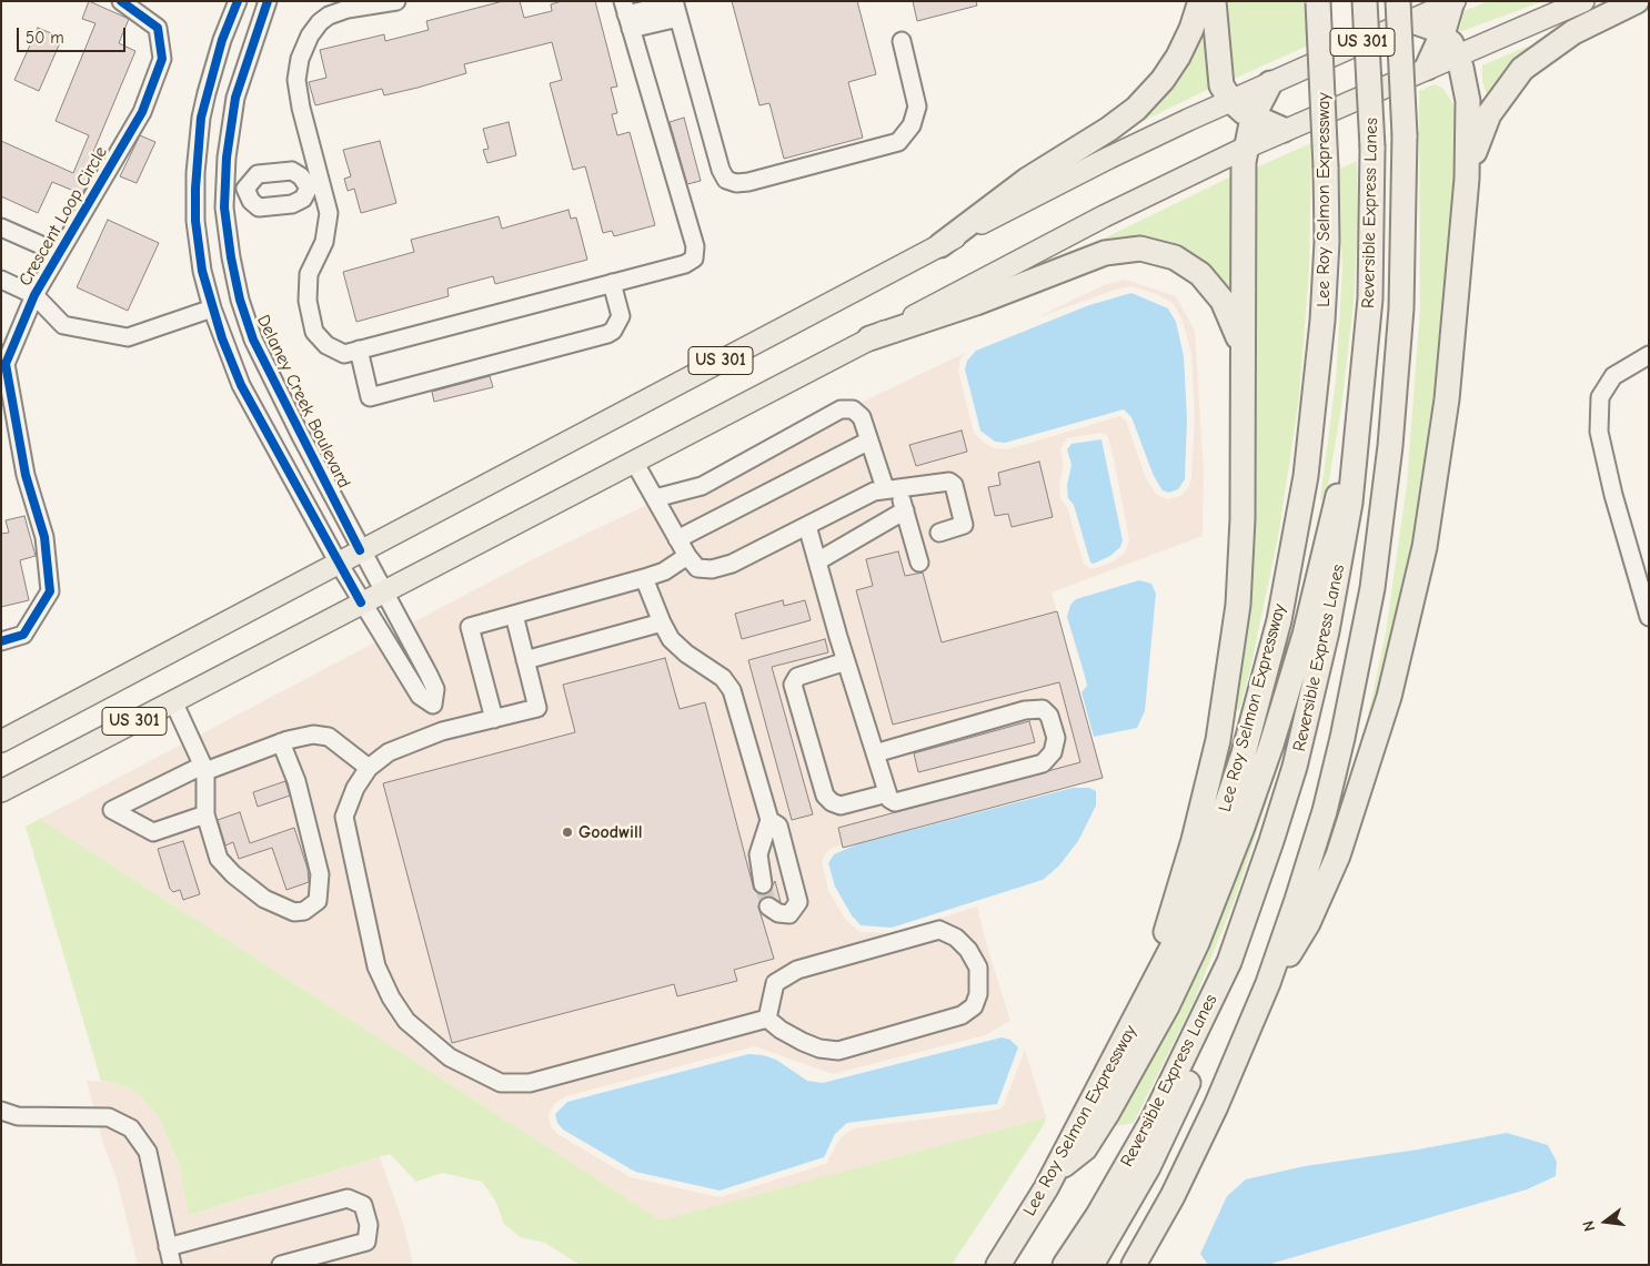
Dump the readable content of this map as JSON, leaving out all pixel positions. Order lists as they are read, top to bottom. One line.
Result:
{"streets":{"highway":["Lee Roy Selmon Expressway","Reversible Express Lanes"],"main road":["US 301"],"street":["Crescent Loop Circle","Delaney Creek Boulevard"]},"crossings":[["US 301","Delaney Creek Boulevard"]],"places":["Goodwill"],"scale_bar":"50 m","north":"left"}
